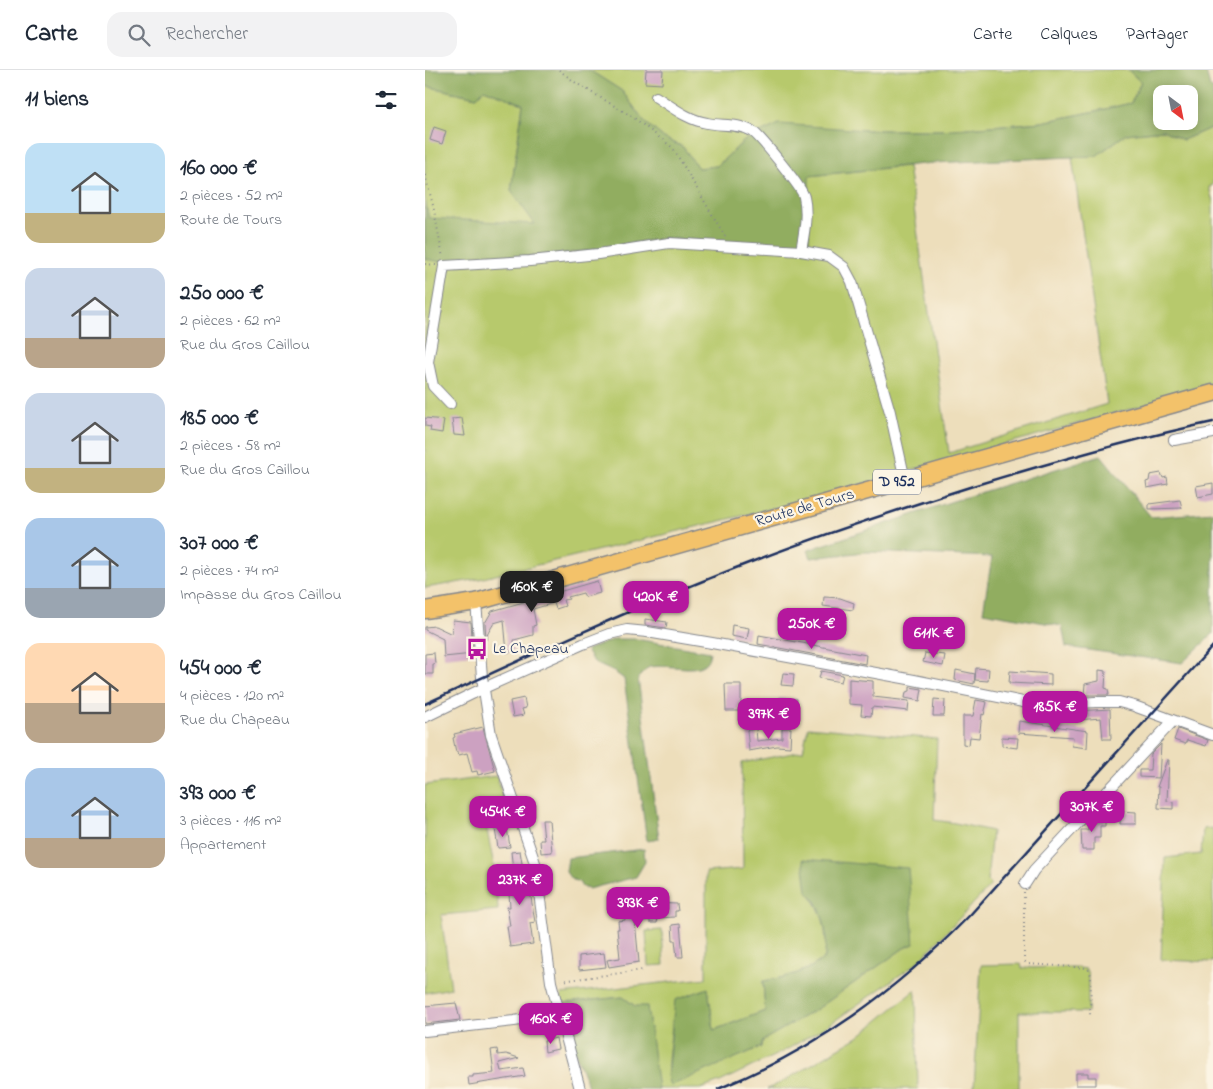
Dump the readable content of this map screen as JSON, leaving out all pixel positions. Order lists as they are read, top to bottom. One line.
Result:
{"streets":{"main road":["D 952","Route de Tours"]},"places":{"bus stop":["Le Chapeau"]},"north":"bottom right","page":{"header":"Carte","search":"Rechercher","nav":["Carte","Calques","Partager"],"heading":"11 biens","list":[{"name":"160 000 €","note":"2 pièces · 52 m² · Route de Tours"},{"name":"250 000 €","note":"2 pièces · 62 m² · Rue du Gros Caillou"},{"name":"185 000 €","note":"2 pièces · 58 m² · Rue du Gros Caillou"},{"name":"307 000 €","note":"2 pièces · 74 m² · Impasse du Gros Caillou"},{"name":"454 000 €","note":"4 pièces · 120 m² · Rue du Chapeau"},{"name":"393 000 €","note":"3 pièces · 116 m² · Appartement"}],"price":["160K €","420K €","250K €","611K €","185K €","397K €","307K €","454K €","237K €","393K €","160K €"]}}
